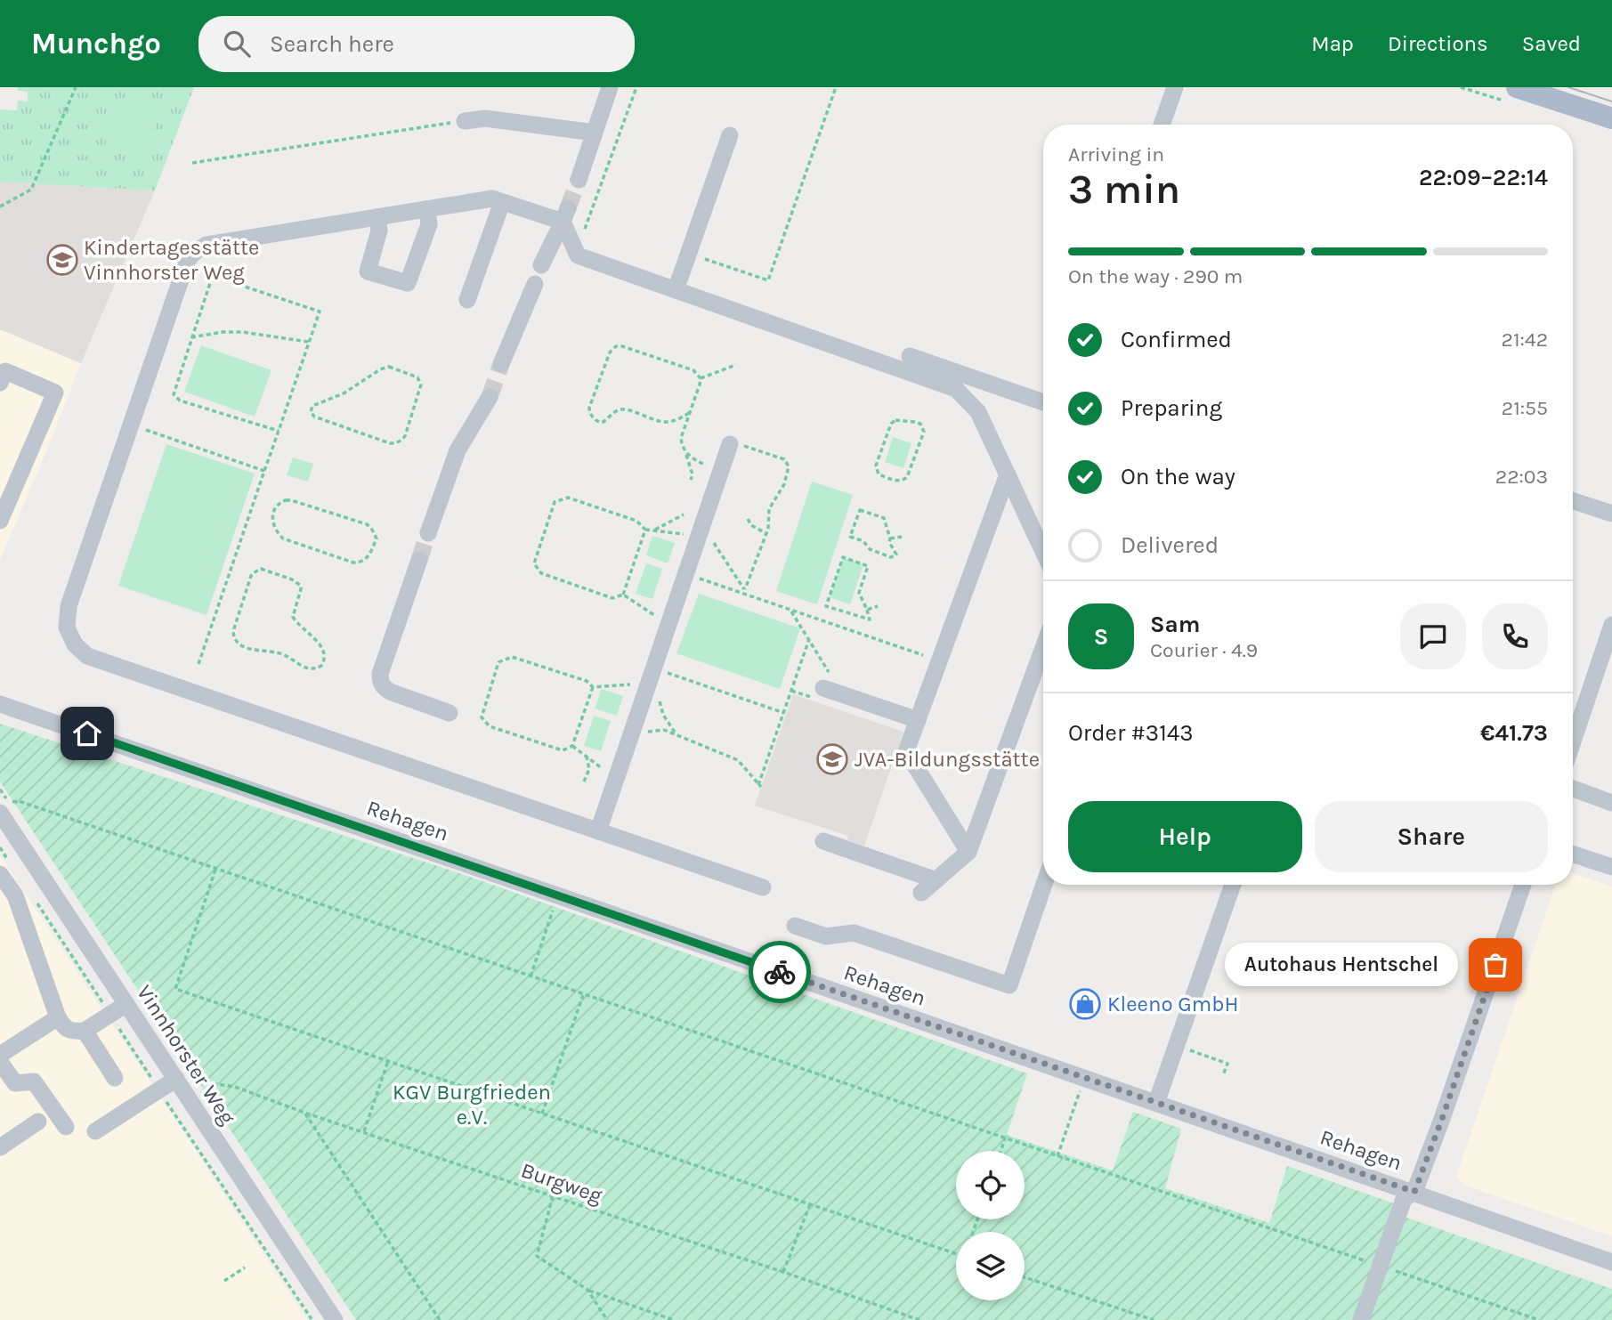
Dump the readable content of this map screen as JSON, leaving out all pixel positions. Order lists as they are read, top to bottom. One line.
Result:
{"streets":{"street":["Rehagen","Vinnhorster Weg"],"path":["Burgweg"]},"crossings":[["Vinnhorster Weg","Burgweg"]],"parks":["KGV Burgfrieden e.V."],"places":{"school or university":["Kindertagesstätte Vinnhorster Weg","JVA-Bildungsstätte"],"other":["Autohaus Hentschel"],"shop":["Kleeno GmbH"]},"page":{"header":"Munchgo","search":"Search here","nav":["Map","Directions","Saved"],"heading":["3 min","Arriving in","22:09–22:14"],"panel":["Sam","Courier · 4.9","Order #3143","€41.73"],"bar":"On the way · 290 m","list":[["Confirmed","21:42"],["Preparing","21:55"],["On the way","22:03"],"Delivered"],"round":"S","buttons":["Help","Share"],"bubble":"Autohaus Hentschel"}}
